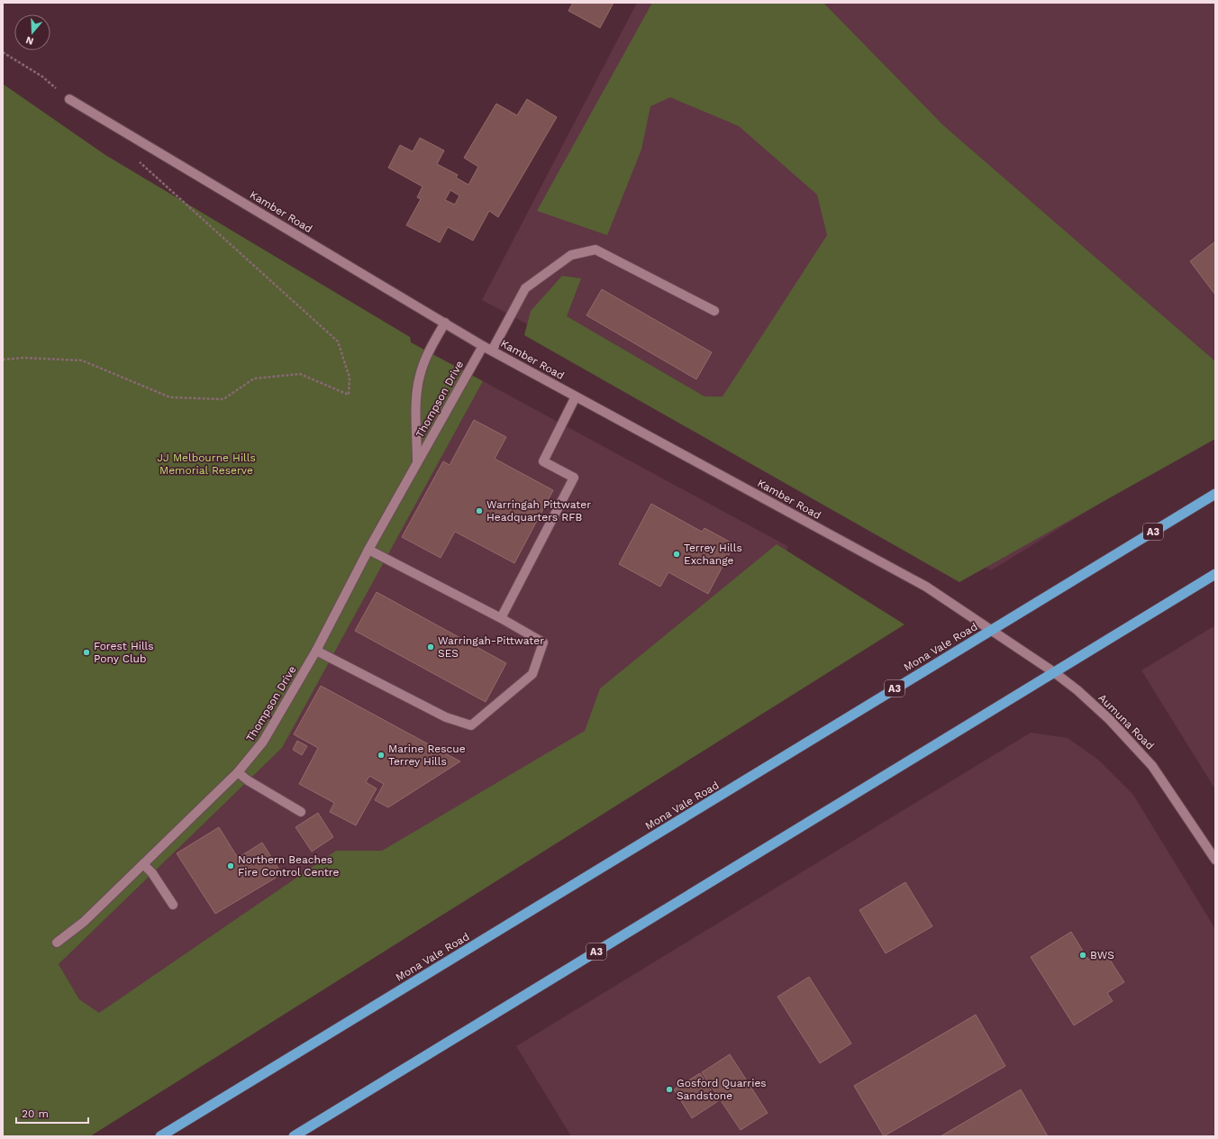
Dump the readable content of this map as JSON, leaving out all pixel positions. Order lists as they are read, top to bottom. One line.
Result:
{"streets":{"highway":["A3","Mona Vale Road"],"street":["Kamber Road","Thompson Drive","Aumuna Road"]},"crossings":[["Kamber Road","Thompson Drive"],["Kamber Road","Mona Vale Road"],["Kamber Road","Aumuna Road"],["A3","Aumuna Road"],["Mona Vale Road","Aumuna Road"]],"parks":["JJ Melbourne Hills Memorial Reserve"],"places":["Warringah Pittwater Headquarters RFB","Terrey Hills Exchange","Warringah-Pittwater SES","Forest Hills Pony Club","Marine Rescue Terrey Hills","Northern Beaches Fire Control Centre","BWS","Gosford Quarries Sandstone"],"scale_bar":"20 m","north":"bottom"}
